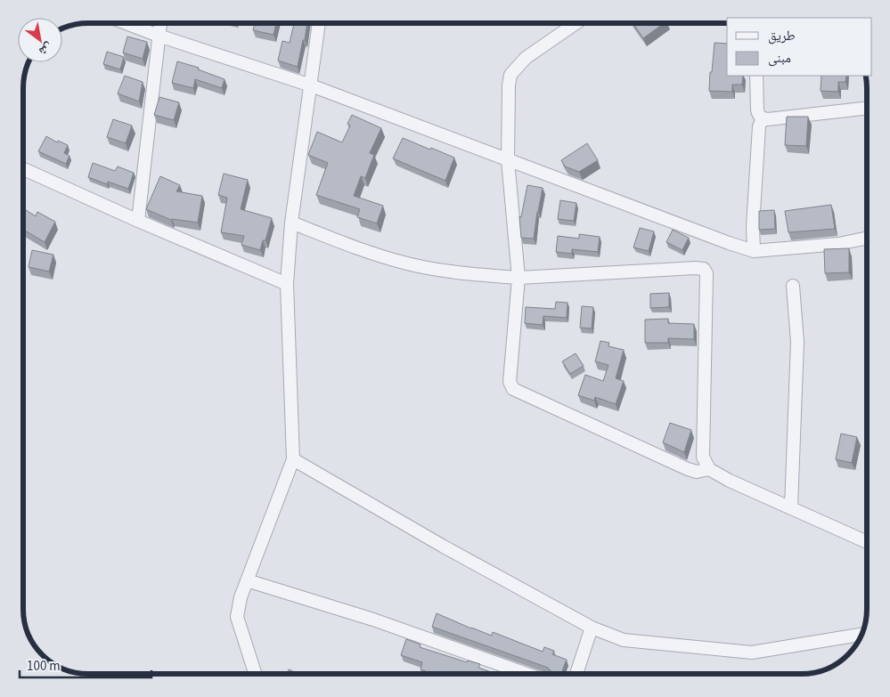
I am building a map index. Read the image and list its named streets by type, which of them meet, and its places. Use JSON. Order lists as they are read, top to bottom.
{
  "legend": ["طريق", "مبنى"],
  "scale_bar": "100 m",
  "north": "bottom right"
}
